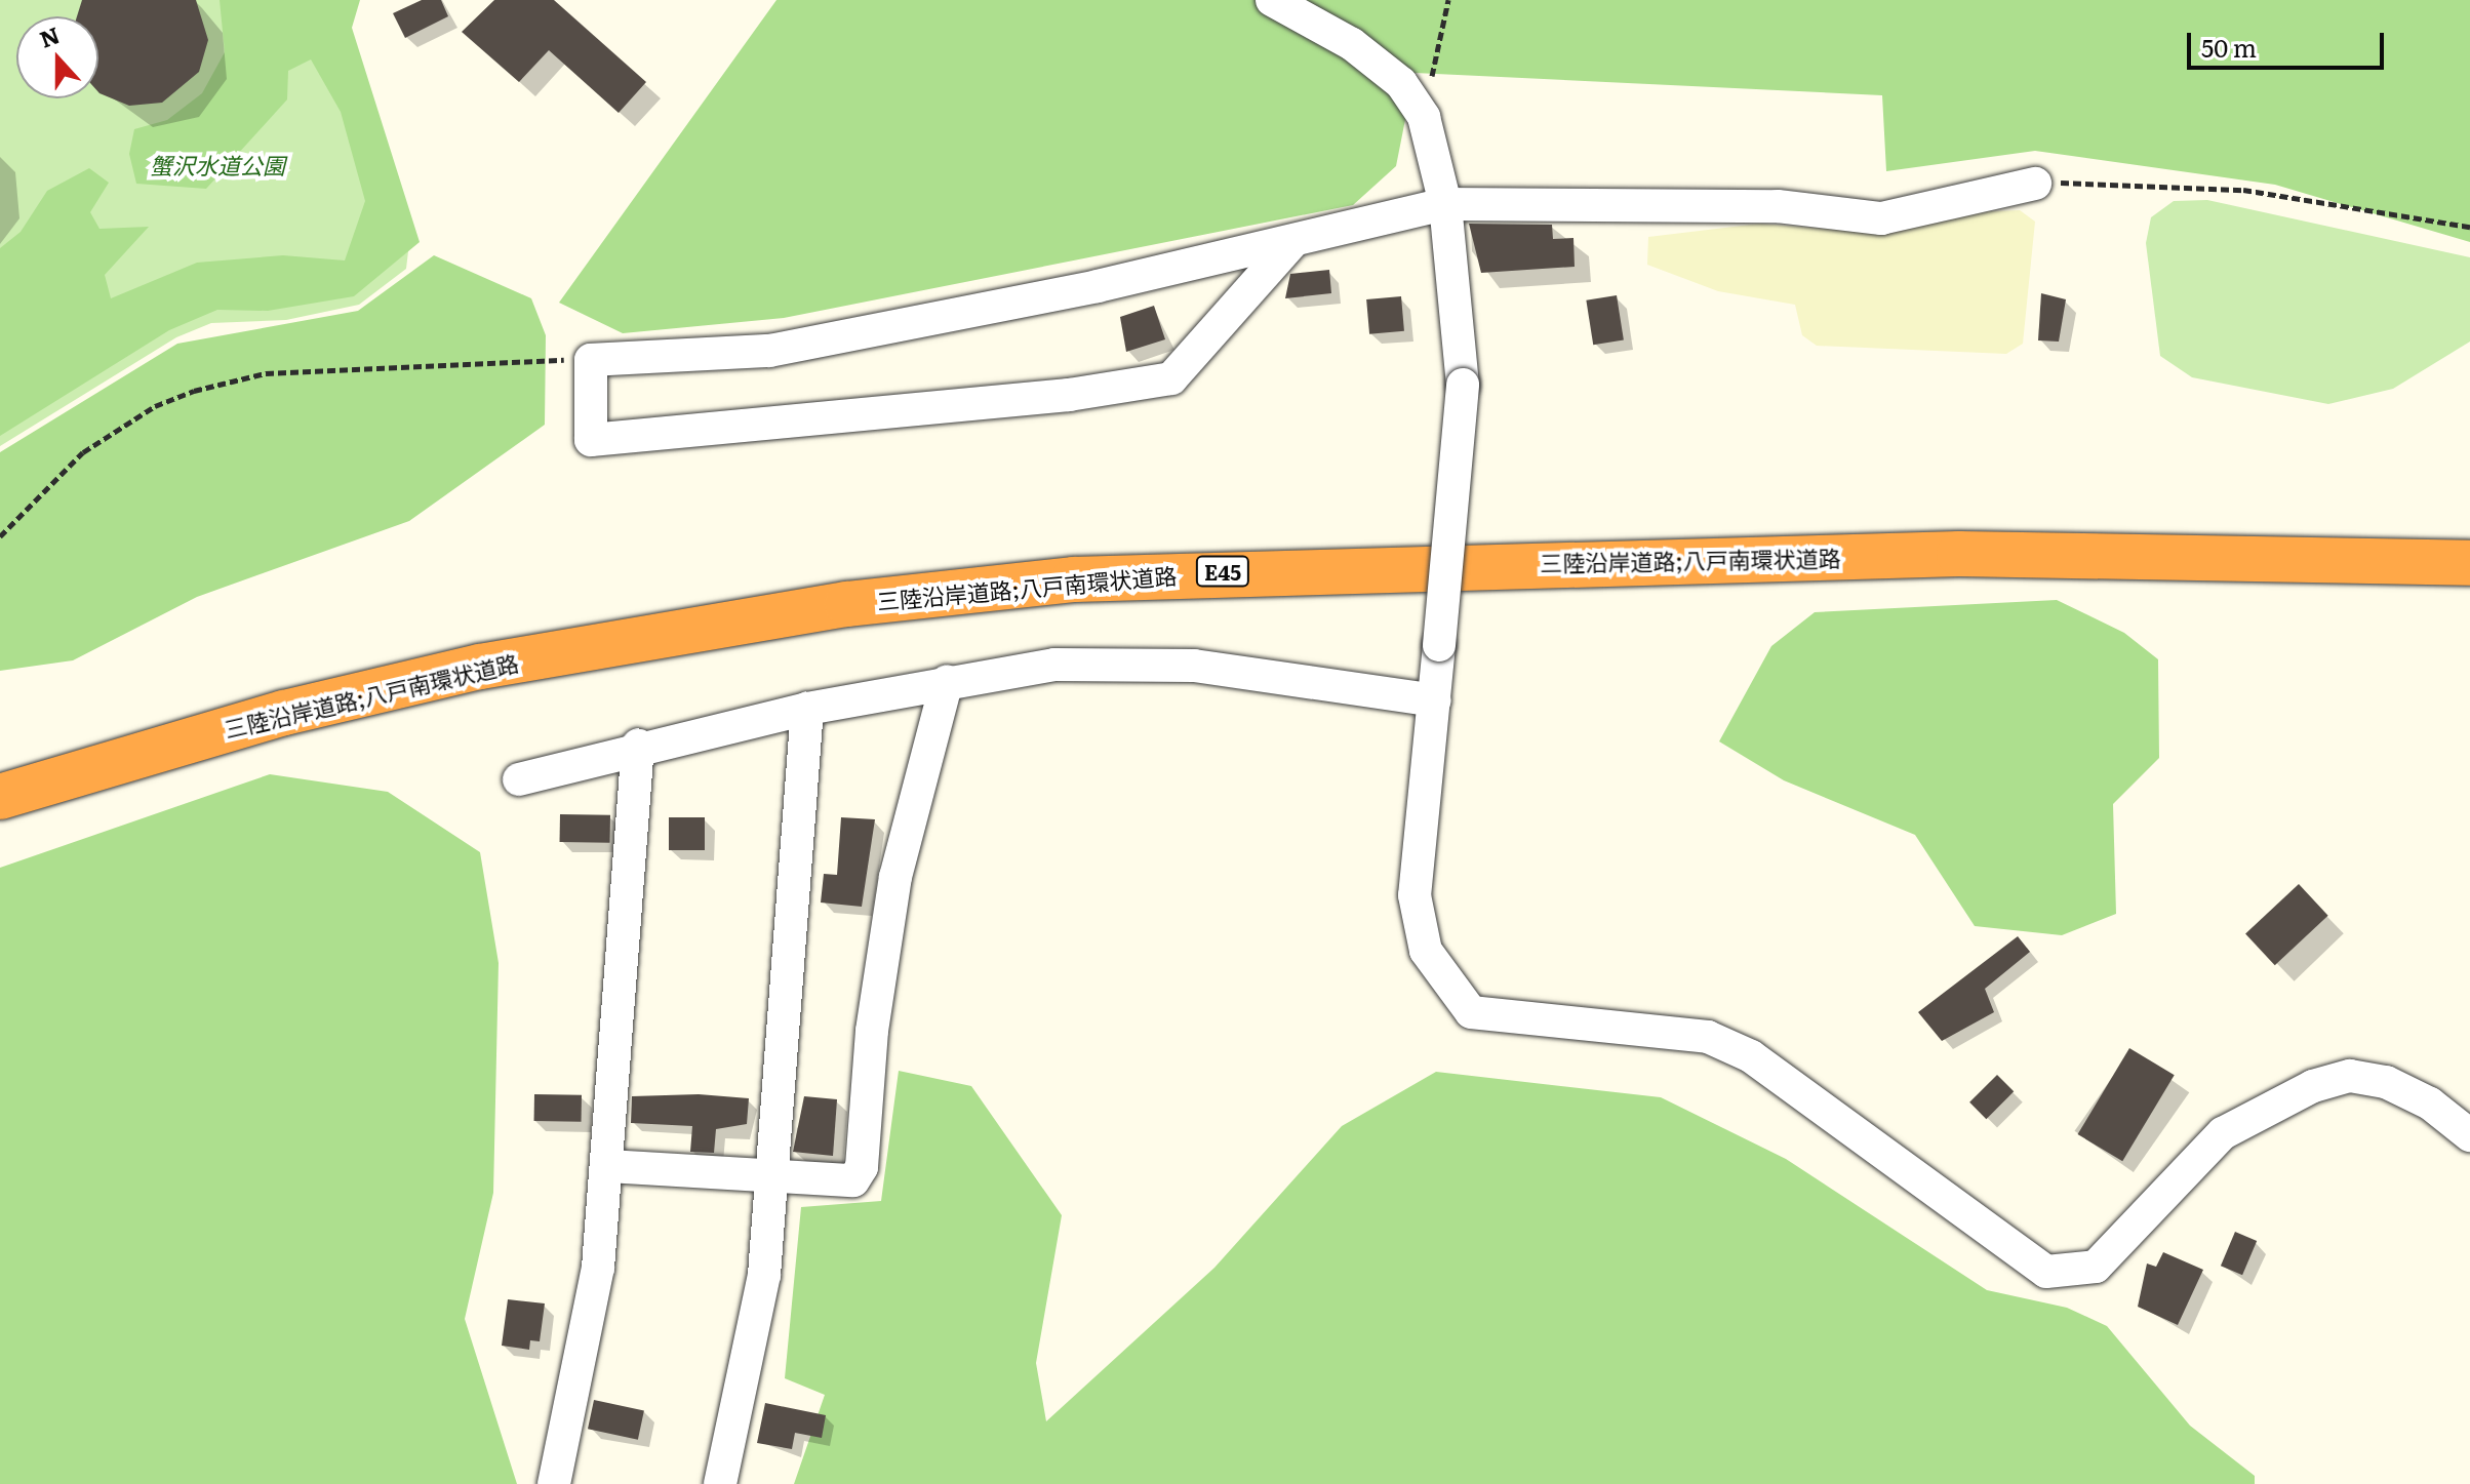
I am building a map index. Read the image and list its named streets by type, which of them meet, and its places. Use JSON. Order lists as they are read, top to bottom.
{
  "streets": {
    "highway": ["三陸沿岸道路;八戸南環状道路", "E45"]
  },
  "parks": ["蟹沢水道公園"],
  "scale_bar": "50 m",
  "north": "top"
}
